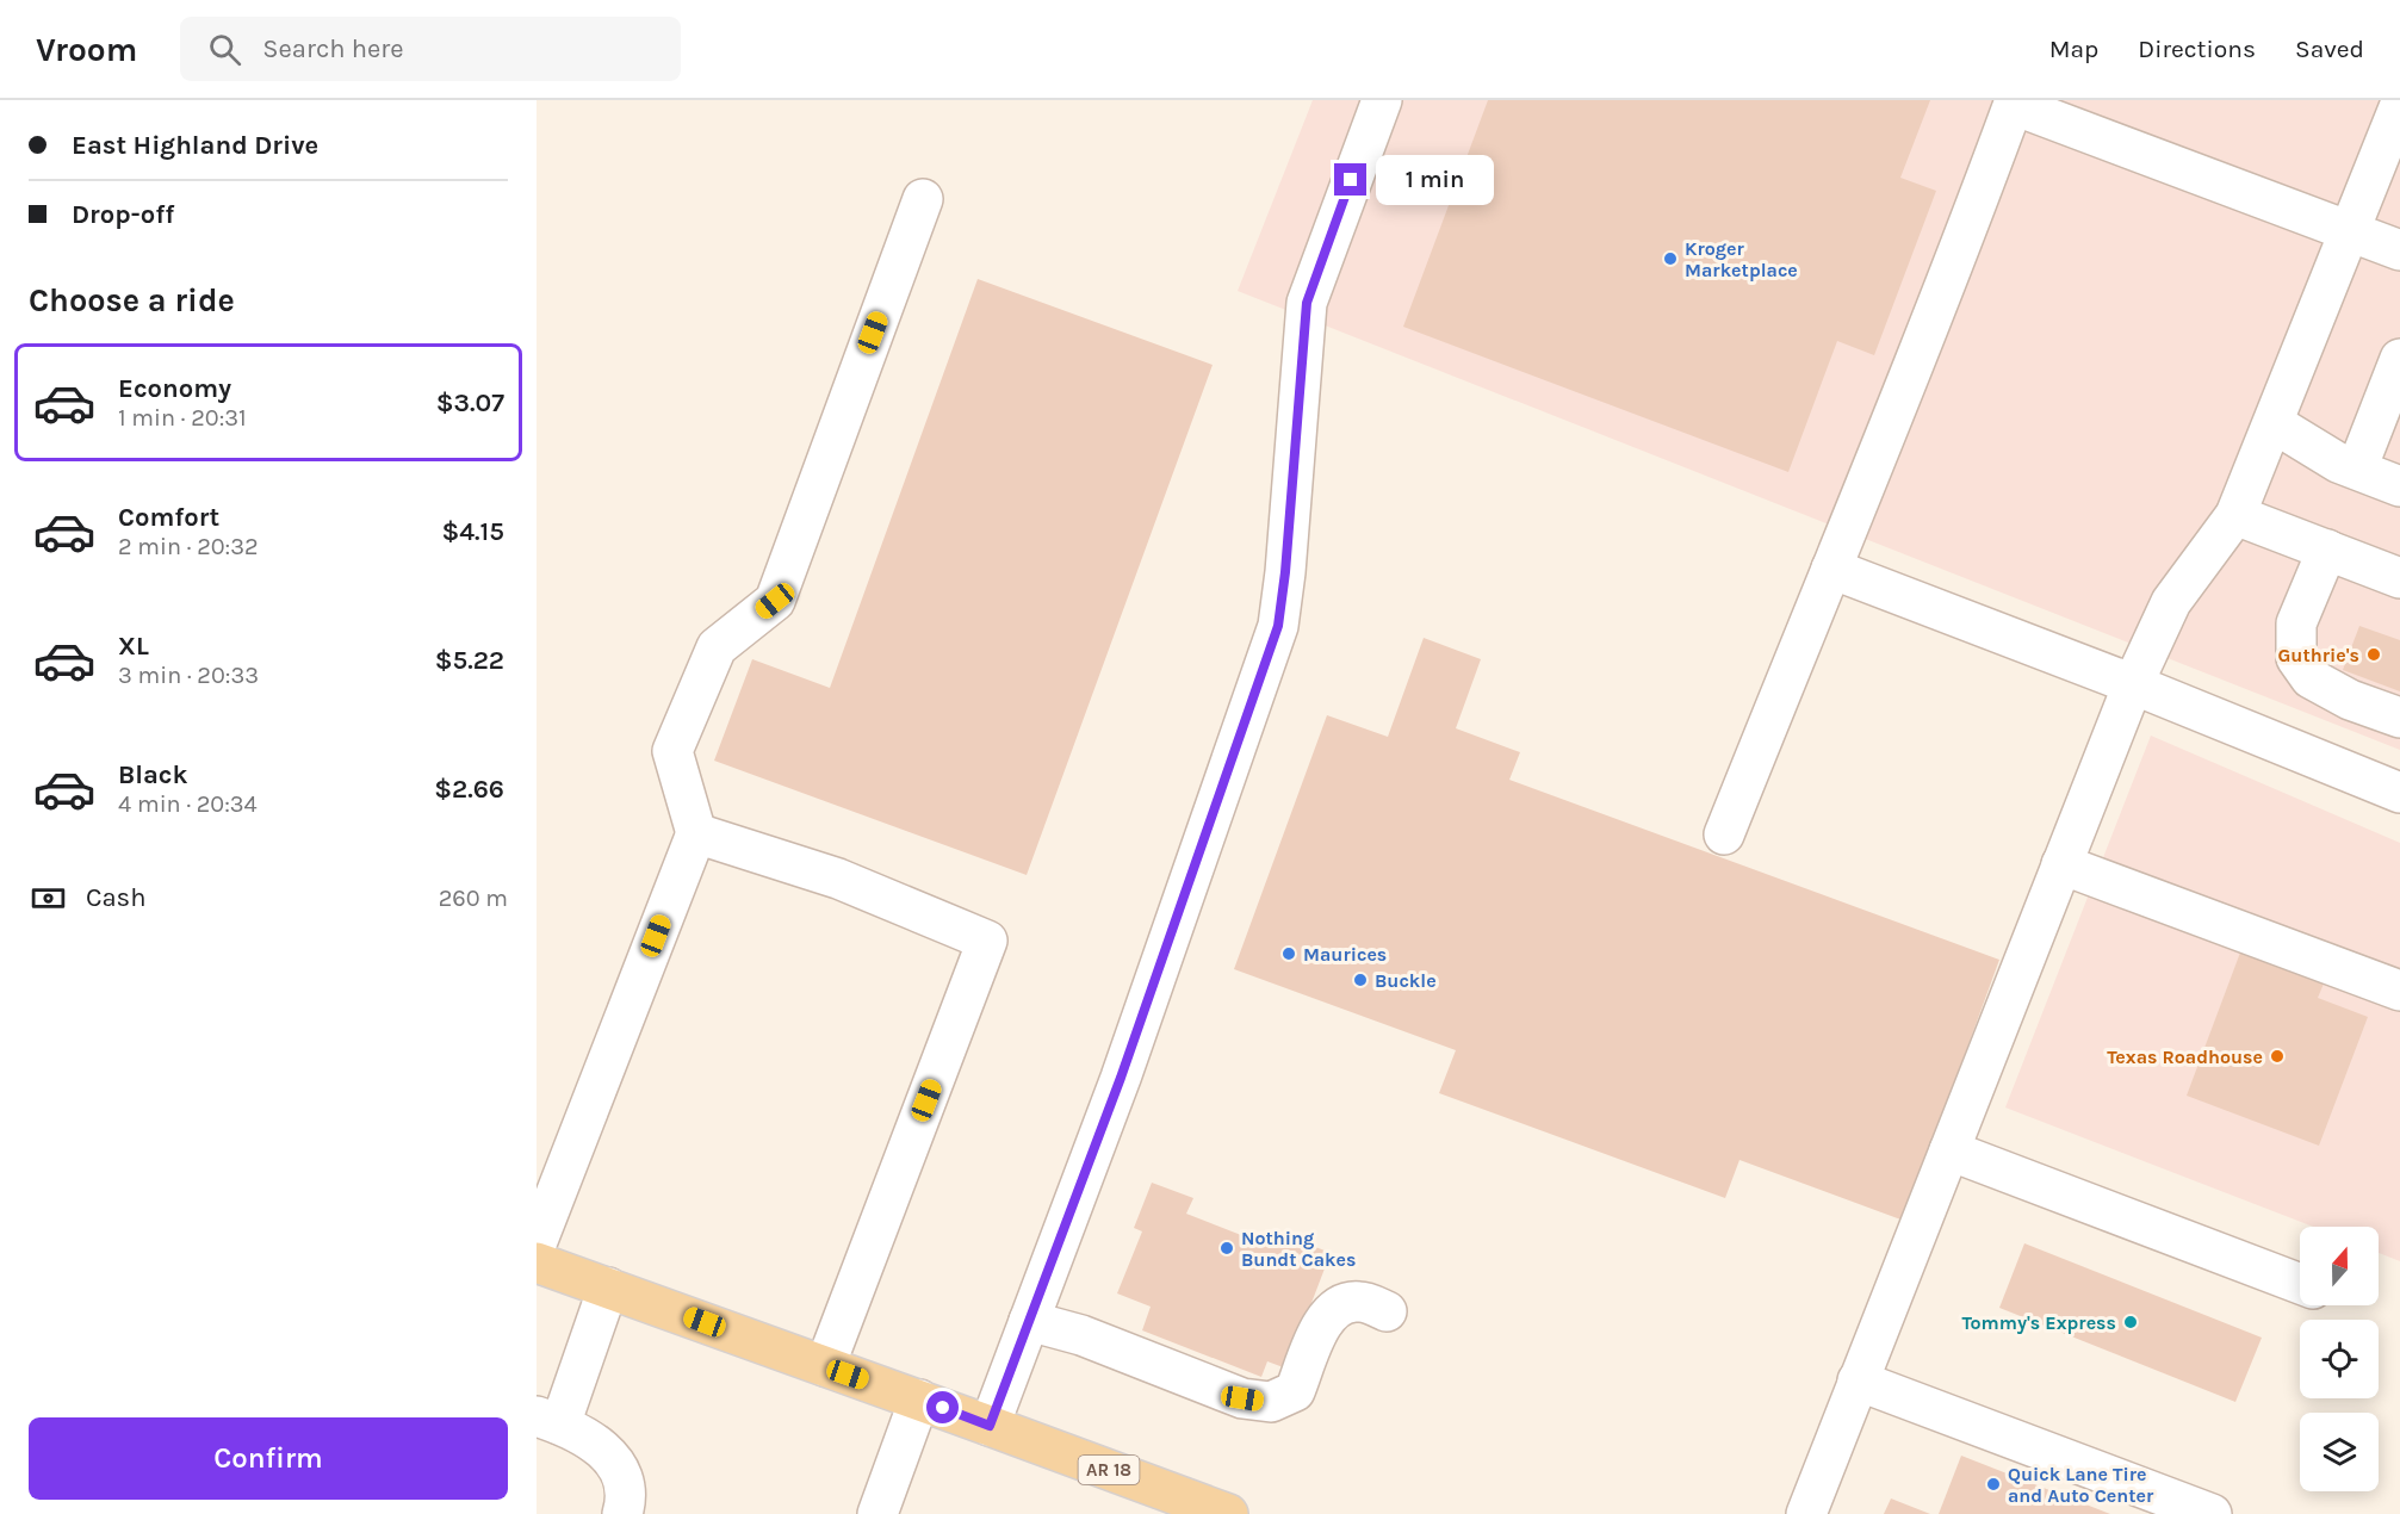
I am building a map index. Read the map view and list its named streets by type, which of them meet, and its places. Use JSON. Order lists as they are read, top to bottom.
{
  "streets": {
    "main road": ["AR 18"]
  },
  "places": [
    "Kroger Marketplace",
    "Guthrie's",
    "Maurices",
    "Buckle",
    "Texas Roadhouse",
    "Nothing Bundt Cakes",
    "Tommy's Express",
    "Quick Lane Tire and Auto Center"
  ],
  "north": "top",
  "page": {
    "header": "Vroom",
    "search": "Search here",
    "nav": ["Map", "Directions", "Saved"],
    "banner": ["East Highland Drive", "Drop-off"],
    "bubble": "1 min",
    "heading": "Choose a ride",
    "list": [
      {
        "name": "Economy",
        "note": "1 min · 20:31",
        "value": "$3.07"
      },
      {
        "name": "Comfort",
        "note": "2 min · 20:32",
        "value": "$4.15"
      },
      {
        "name": "XL",
        "note": "3 min · 20:33",
        "value": "$5.22"
      },
      {
        "name": "Black",
        "note": "4 min · 20:34",
        "value": "$2.66"
      }
    ],
    "pay": ["Cash", "260 m"],
    "buttons": "Confirm"
  }
}
